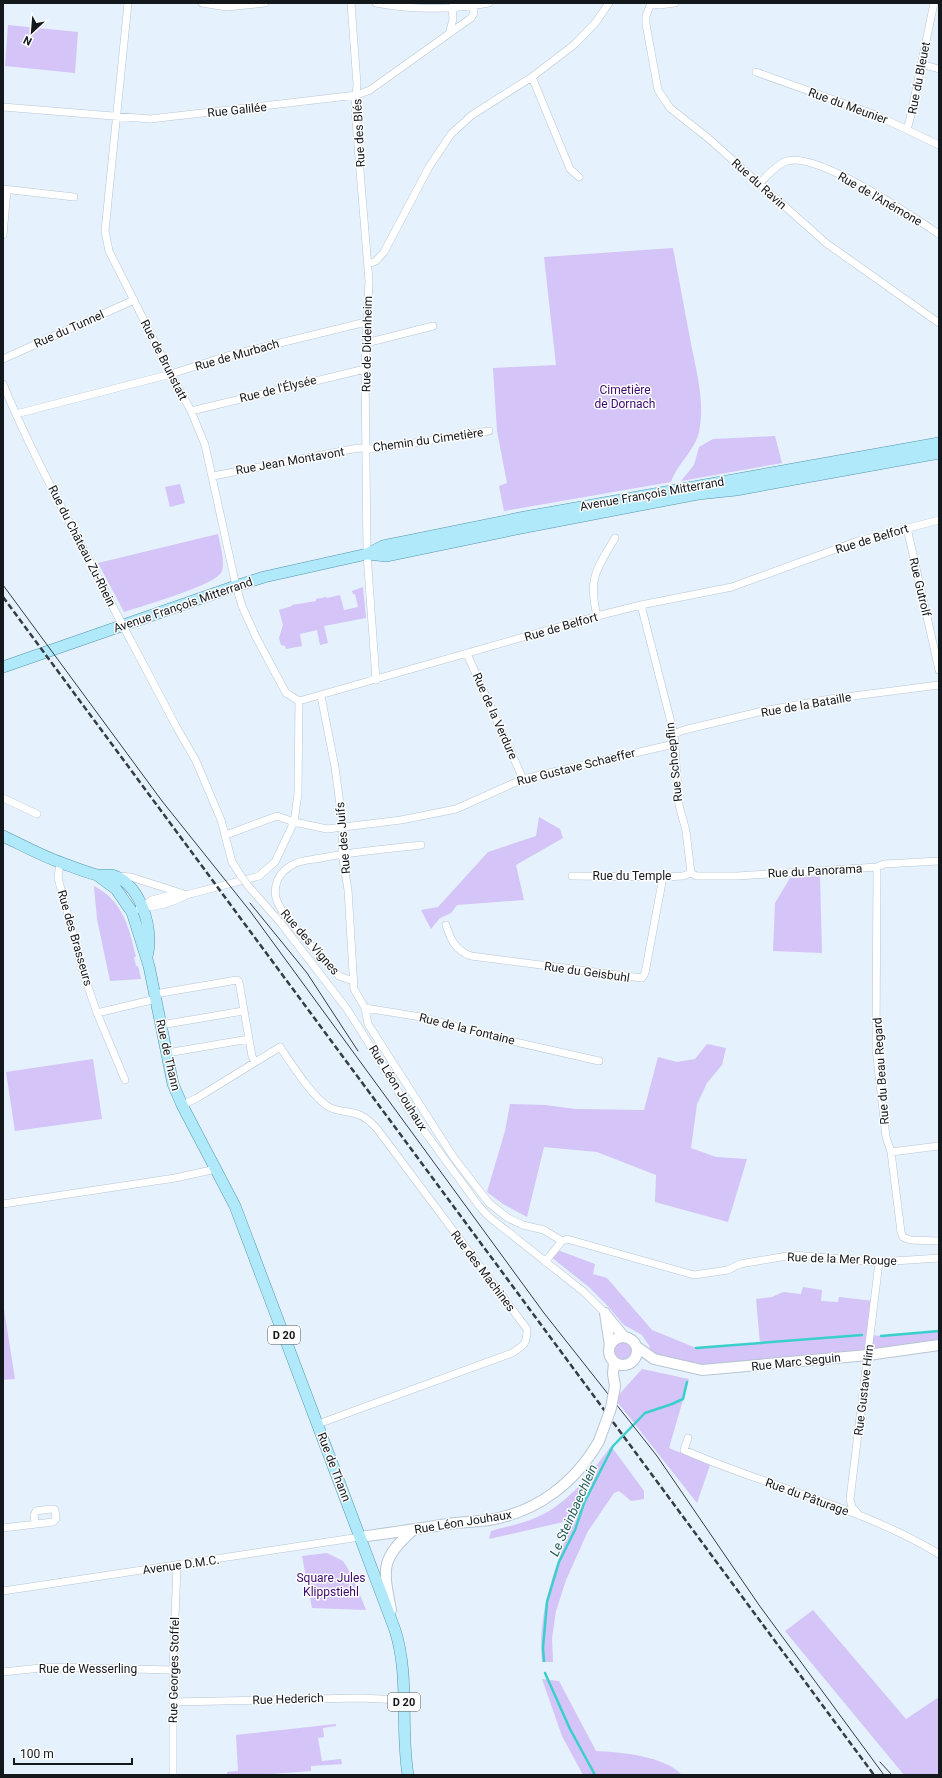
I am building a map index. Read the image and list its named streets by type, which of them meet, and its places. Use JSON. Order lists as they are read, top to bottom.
{
  "streets": {
    "main road": ["Avenue François Mitterrand", "Rue de Thann", "D 20"],
    "street": [
      "Rue du Bleuet",
      "Rue du Meunier",
      "Rue Galilée",
      "Rue des Blés",
      "Rue du Ravin",
      "Rue de l'Anémone",
      "Rue du Tunnel",
      "Rue de Didenheim",
      "Rue de Murbach",
      "Rue de Brunstatt",
      "Rue de l'Élysée",
      "Chemin du Cimetière",
      "Rue Jean Montavont",
      "Rue de Belfort",
      "Rue du Château Zu-Rhein",
      "Rue Gutrolf",
      "Rue de la Bataille",
      "Rue de la Verdure",
      "Rue Schoepflin",
      "Rue Gustave Schaeffer",
      "Rue des Juifs",
      "Rue du Panorama",
      "Rue du Temple",
      "Rue des Brasseurs",
      "Rue des Vignes",
      "Rue du Geisbuhl",
      "Rue de la Fontaine",
      "Rue du Beau Regard",
      "Rue Léon Jouhaux",
      "Rue de la Mer Rouge",
      "Rue des Machines",
      "Rue Marc Seguin",
      "Rue Gustave Hirn",
      "Rue du Pâturage",
      "Avenue D.M.C.",
      "Rue de Wesserling",
      "Rue Georges Stoffel",
      "Rue Hederich"
    ]
  },
  "crossings": [
    ["Rue du Bleuet", "Rue du Meunier"],
    ["Rue Galilée", "Rue des Blés"],
    ["Rue Galilée", "Rue de Brunstatt"],
    ["Rue des Blés", "Rue de Didenheim"],
    ["Rue du Ravin", "Rue de l'Anémone"],
    ["Rue du Tunnel", "Rue de Brunstatt"],
    ["Rue de Didenheim", "Rue de Murbach"],
    ["Rue de Didenheim", "Rue de l'Élysée"],
    ["Rue de Didenheim", "Chemin du Cimetière"],
    ["Rue de Didenheim", "Rue Jean Montavont"],
    ["Rue de Didenheim", "Avenue François Mitterrand"],
    ["Rue de Didenheim", "Rue de Belfort"],
    ["Rue de Murbach", "Rue de Brunstatt"],
    ["Rue de Murbach", "Rue du Château Zu-Rhein"],
    ["Rue de Brunstatt", "Rue de l'Élysée"],
    ["Rue de Brunstatt", "Rue Jean Montavont"],
    ["Rue de Brunstatt", "Avenue François Mitterrand"],
    ["Rue de Brunstatt", "Rue de Belfort"],
    ["Chemin du Cimetière", "Rue Jean Montavont"],
    ["Rue de Belfort", "Rue Gutrolf"],
    ["Rue de Belfort", "Rue de la Verdure"],
    ["Rue de Belfort", "Rue Schoepflin"],
    ["Rue de Belfort", "Rue des Juifs"],
    ["Rue du Château Zu-Rhein", "Rue Léon Jouhaux"],
    ["Rue de la Bataille", "Rue Schoepflin"],
    ["Rue de la Verdure", "Rue Gustave Schaeffer"],
    ["Rue Schoepflin", "Rue Gustave Schaeffer"],
    ["Rue Schoepflin", "Rue du Panorama"],
    ["Rue Schoepflin", "Rue du Temple"],
    ["Rue Gustave Schaeffer", "Rue des Juifs"],
    ["Rue des Juifs", "Rue des Vignes"],
    ["Rue du Panorama", "Rue du Temple"],
    ["Rue du Panorama", "Rue du Beau Regard"],
    ["Rue du Temple", "Rue du Geisbuhl"],
    ["Rue de Thann", "Rue Léon Jouhaux"],
    ["Rue de Thann", "Rue des Machines"],
    ["Rue de Thann", "Avenue D.M.C."],
    ["Rue de Thann", "Rue Hederich"],
    ["Rue Léon Jouhaux", "Rue Marc Seguin"],
    ["Rue Léon Jouhaux", "Avenue D.M.C."],
    ["Rue de la Mer Rouge", "Rue Gustave Hirn"],
    ["Rue Marc Seguin", "Rue Gustave Hirn"],
    ["Avenue D.M.C.", "Rue Georges Stoffel"],
    ["Rue de Wesserling", "Rue Georges Stoffel"],
    ["Rue Georges Stoffel", "Rue Hederich"]
  ],
  "water": ["Le Steinbaechlein"],
  "parks": ["Cimetière de Dornach", "Square Jules Klippstiehl"],
  "scale_bar": "100 m",
  "north": "bottom left"
}
